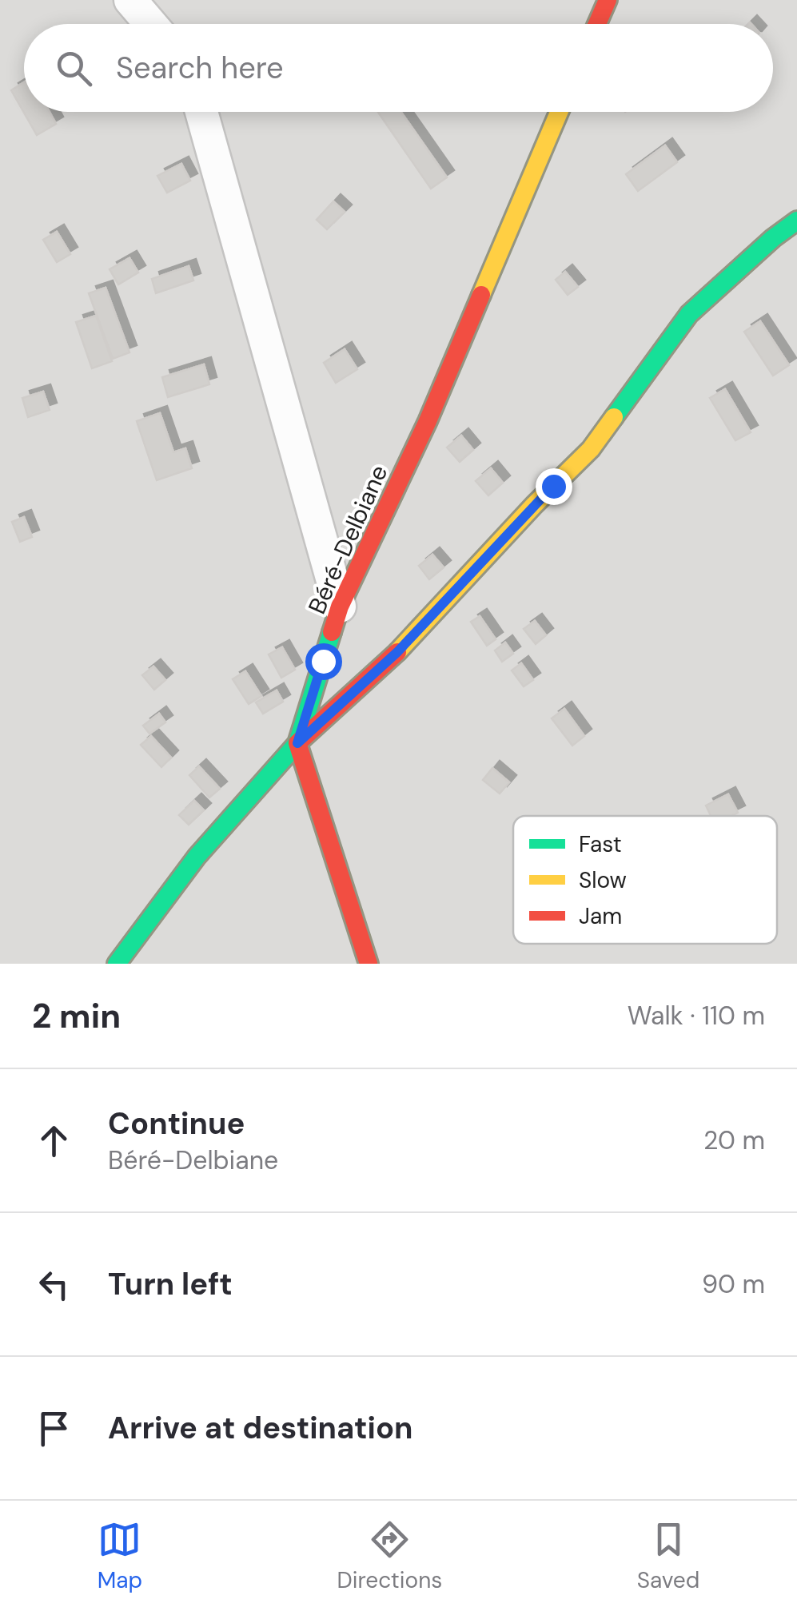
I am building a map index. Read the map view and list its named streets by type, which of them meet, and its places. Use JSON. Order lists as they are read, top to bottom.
{
  "streets": {
    "street": ["Béré-Delbiane"]
  },
  "legend": ["Fast", "Slow", "Jam"],
  "page": {
    "search": "Search here",
    "heading": ["2 min", "Walk · 110 m"],
    "list": [
      ["Continue", "Béré-Delbiane", "20 m"],
      ["Turn left", "90 m"],
      "Arrive at destination"
    ],
    "nav": ["Map", "Directions", "Saved"]
  }
}
